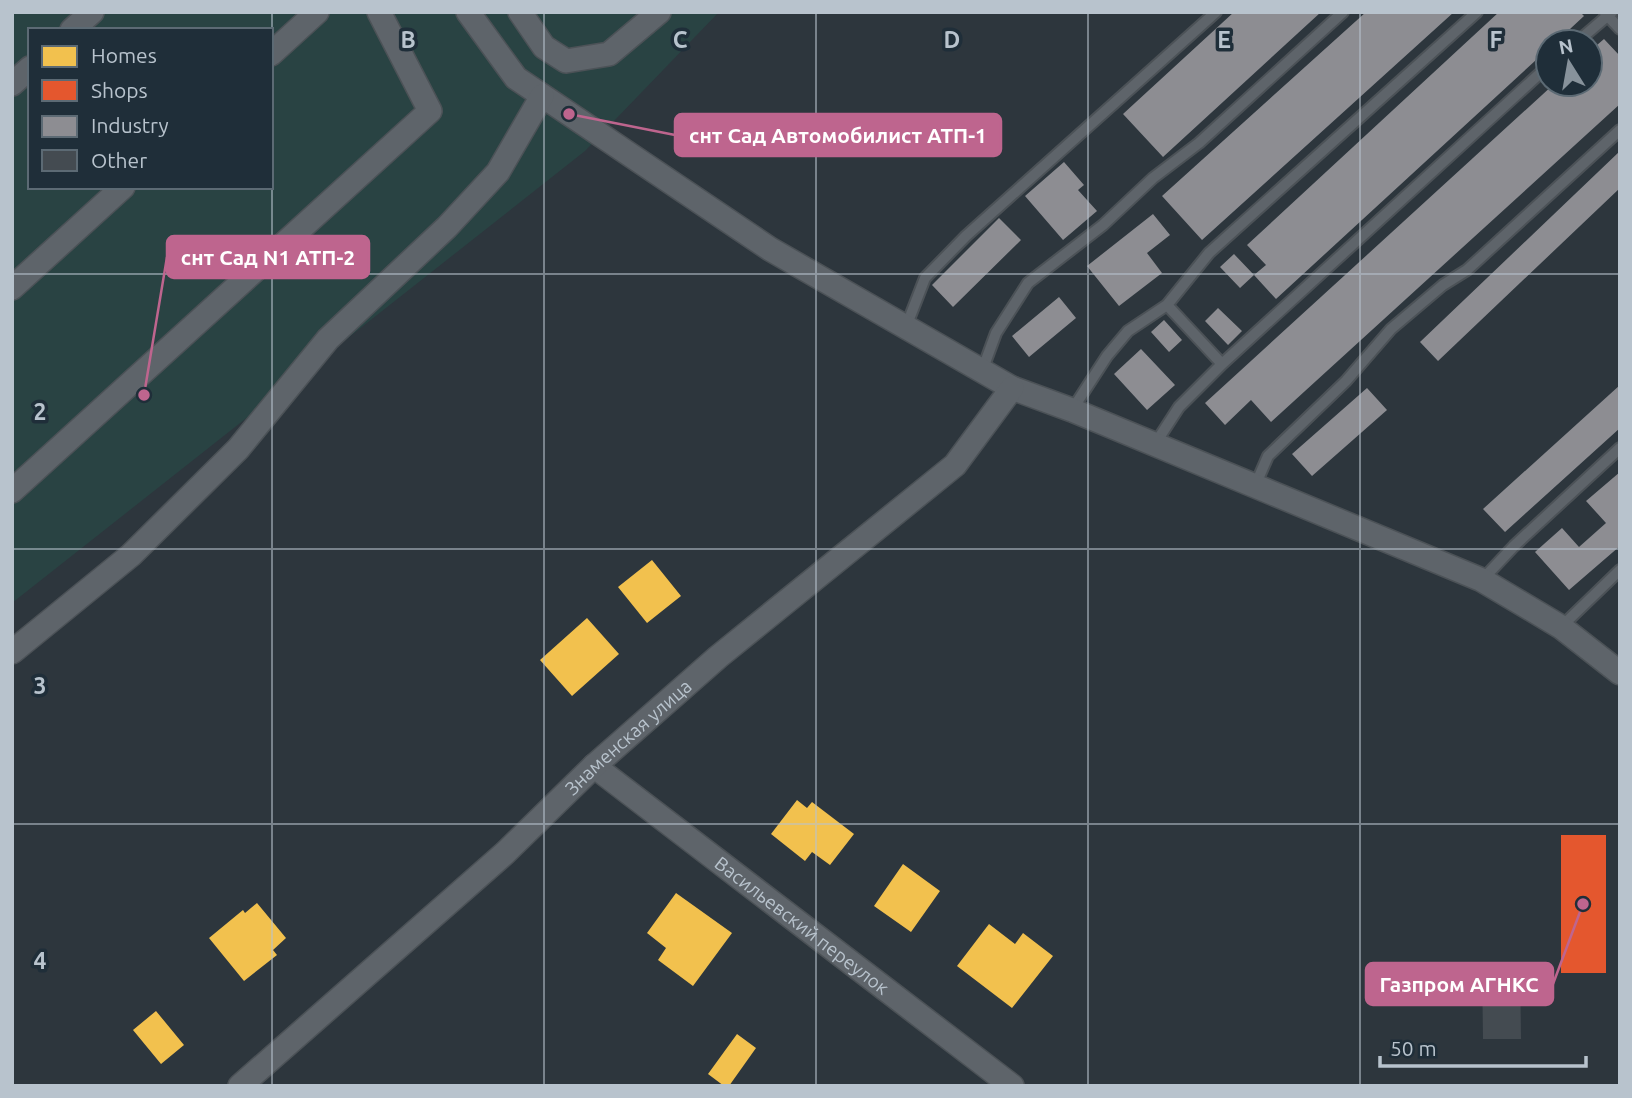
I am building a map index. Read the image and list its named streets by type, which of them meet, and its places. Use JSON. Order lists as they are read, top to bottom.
{
  "streets": {
    "street": ["Знаменская улица", "Васильевский переулок"]
  },
  "crossings": [
    ["Знаменская улица", "Васильевский переулок"]
  ],
  "places": ["снт Сад Автомобилист АТП-1", "снт Сад N1 АТП-2", "Газпром АГНКС"],
  "legend": [
    "Homes",
    "Shops",
    "Industry",
    "Other"
  ],
  "scale_bar": "50 m",
  "north": "top",
  "grid": {
    "columns": [
      "B",
      "C",
      "D",
      "E",
      "F"
    ],
    "rows": ["2", "3", "4"]
  }
}
